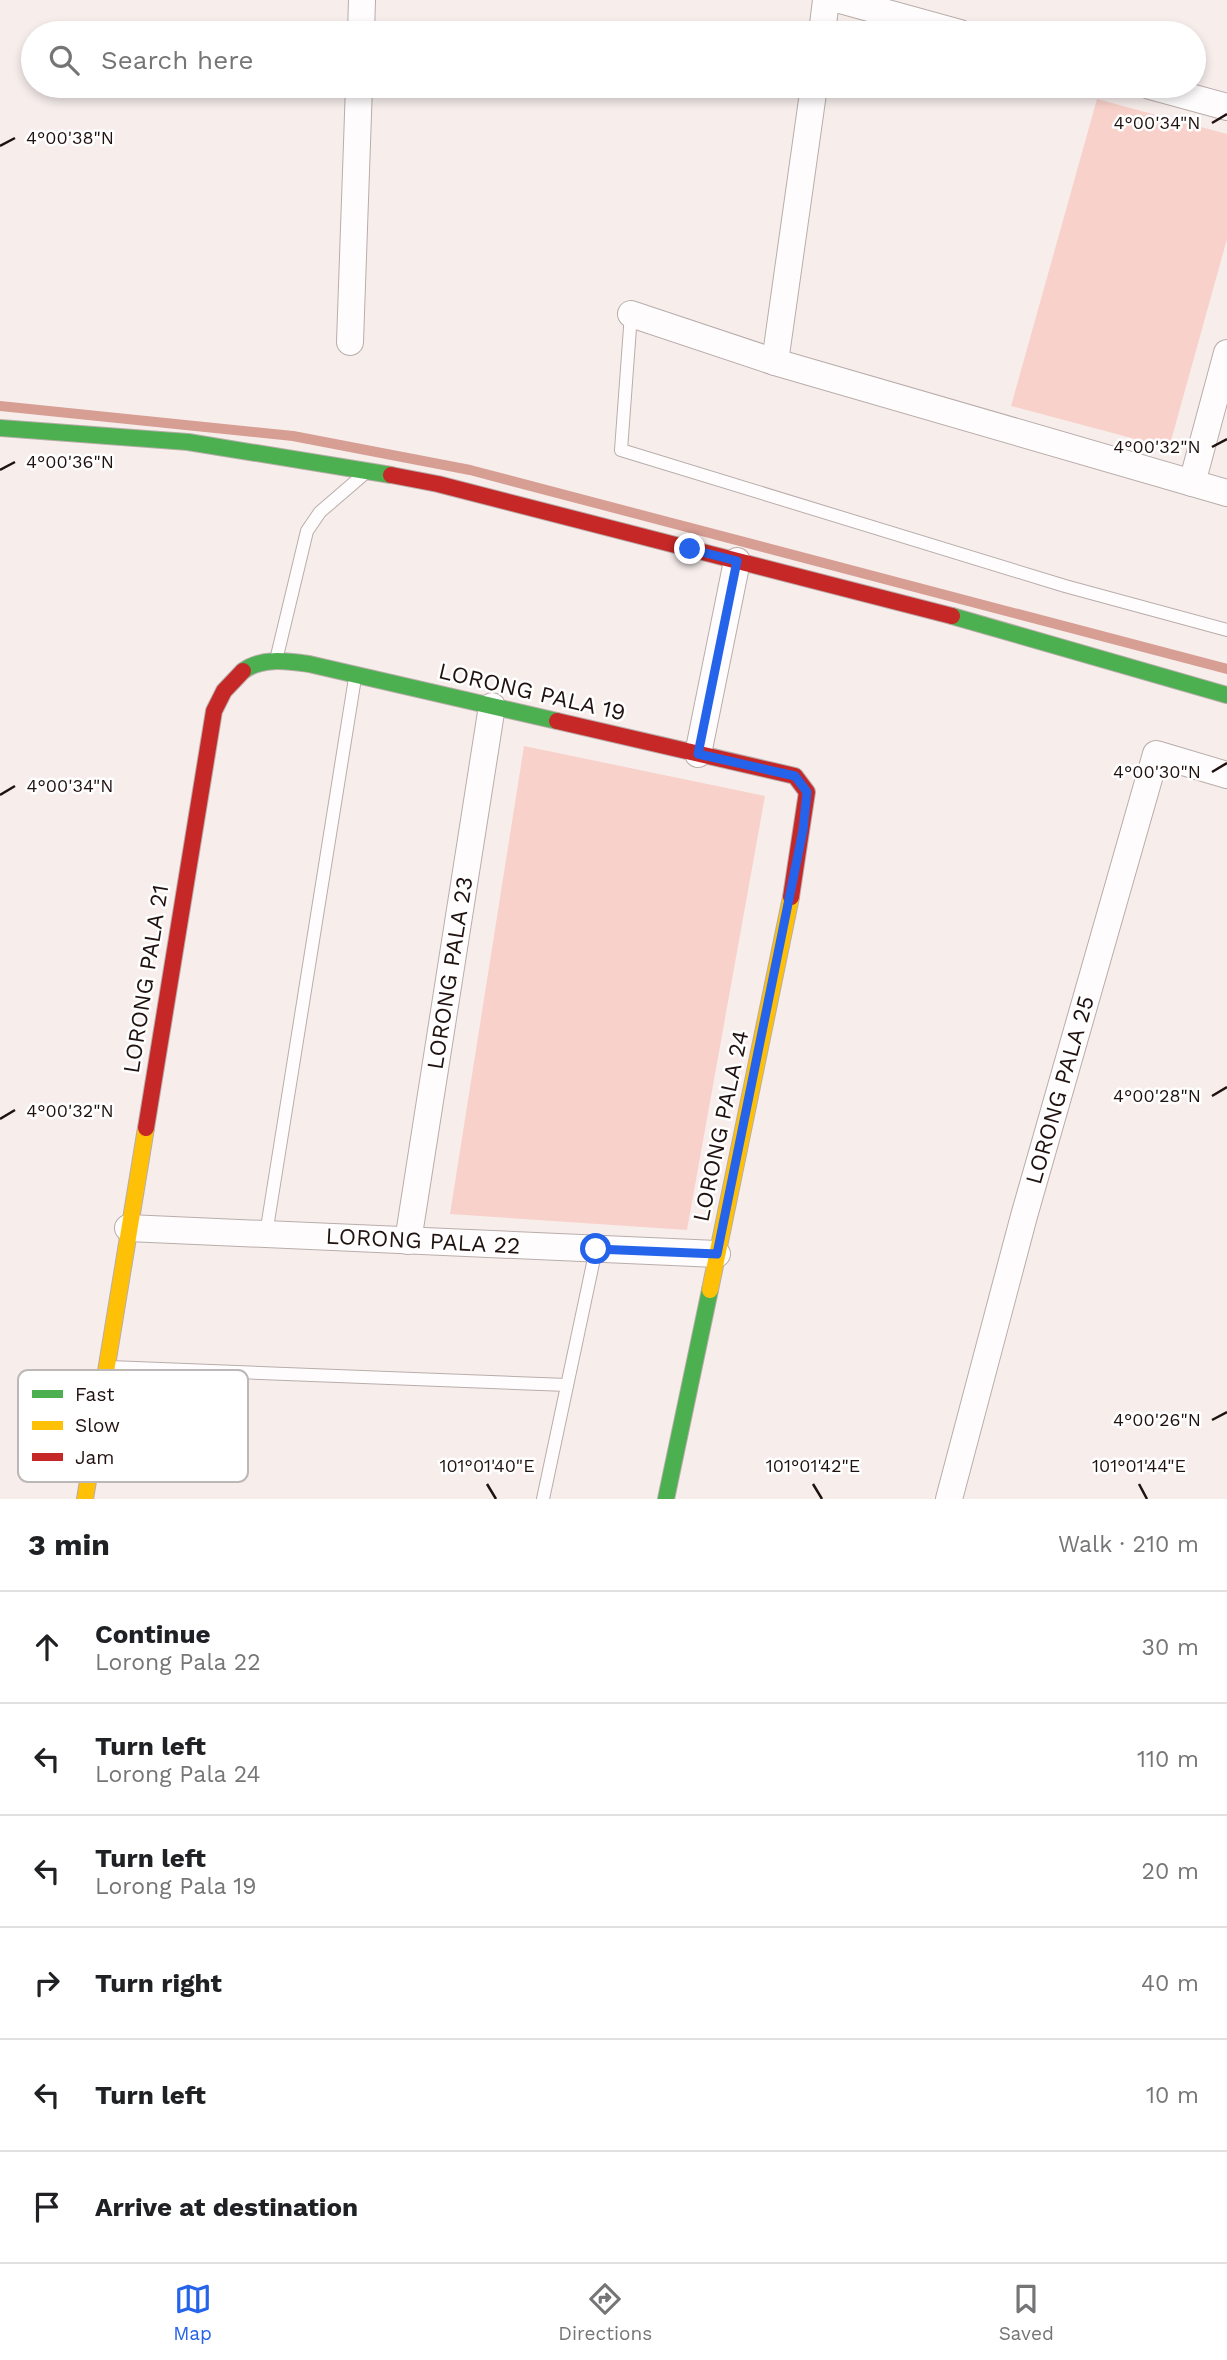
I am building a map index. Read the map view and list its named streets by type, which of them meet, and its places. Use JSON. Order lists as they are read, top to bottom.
{
  "streets": {
    "street": [
      "LORONG PALA 19",
      "LORONG PALA 23",
      "LORONG PALA 21",
      "LORONG PALA 25",
      "LORONG PALA 24",
      "LORONG PALA 22"
    ]
  },
  "crossings": [
    ["LORONG PALA 19", "LORONG PALA 23"],
    ["LORONG PALA 19", "LORONG PALA 21"],
    ["LORONG PALA 19", "LORONG PALA 24"],
    ["LORONG PALA 23", "LORONG PALA 22"],
    ["LORONG PALA 21", "LORONG PALA 22"],
    ["LORONG PALA 24", "LORONG PALA 22"]
  ],
  "legend": ["Fast", "Slow", "Jam"],
  "page": {
    "search": "Search here",
    "heading": ["3 min", "Walk · 210 m"],
    "list": [
      ["Continue", "Lorong Pala 22", "30 m"],
      ["Turn left", "Lorong Pala 24", "110 m"],
      ["Turn left", "Lorong Pala 19", "20 m"],
      ["Turn right", "40 m"],
      ["Turn left", "10 m"],
      "Arrive at destination"
    ],
    "nav": ["Map", "Directions", "Saved"]
  },
  "coordinates": [
    "4°00'34\"N",
    "4°00'38\"N",
    "4°00'32\"N",
    "4°00'36\"N",
    "4°00'30\"N",
    "4°00'28\"N",
    "4°00'26\"N",
    "101°01'40\"E",
    "101°01'42\"E",
    "101°01'44\"E"
  ]
}
